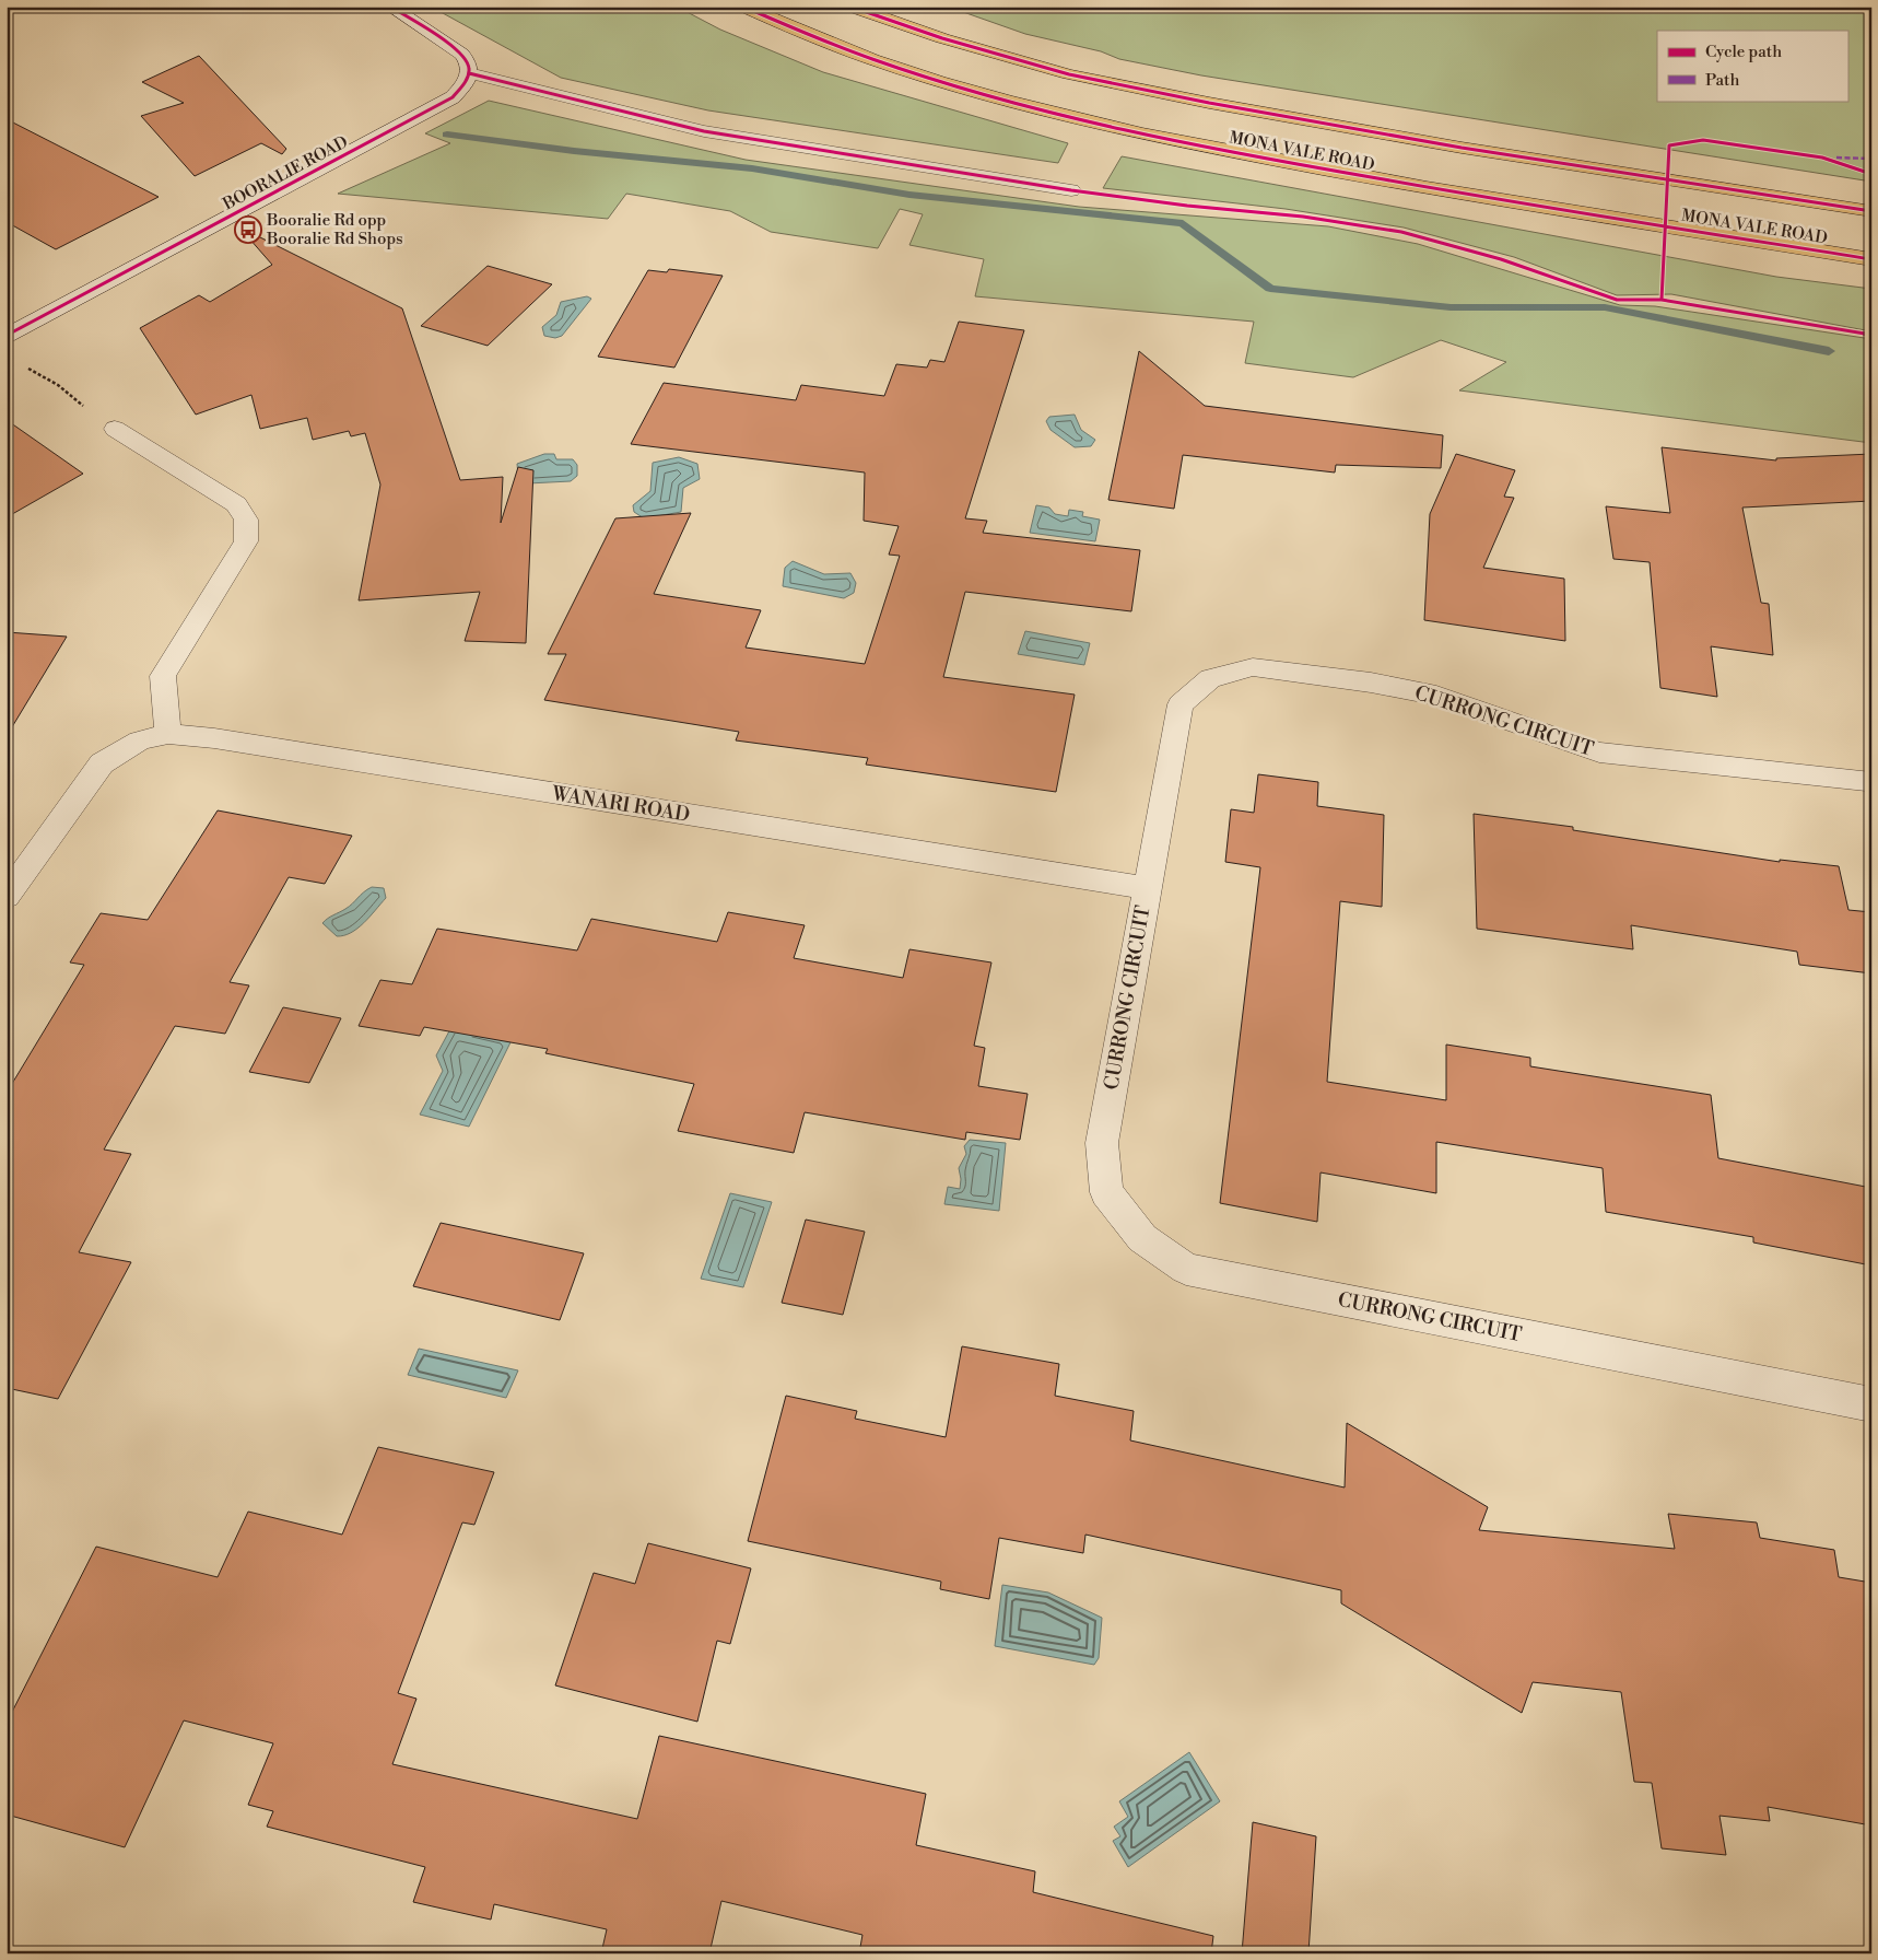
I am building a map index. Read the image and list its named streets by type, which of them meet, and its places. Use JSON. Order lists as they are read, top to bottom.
{
  "streets": {
    "highway": ["MONA VALE ROAD"],
    "street": ["BOORALIE ROAD", "CURRONG CIRCUIT", "WANARI ROAD"]
  },
  "crossings": [
    ["CURRONG CIRCUIT", "WANARI ROAD"]
  ],
  "places": {
    "bus stop": ["Booralie Rd opp Booralie Rd Shops"]
  },
  "legend": ["Cycle path", "Path"]
}
